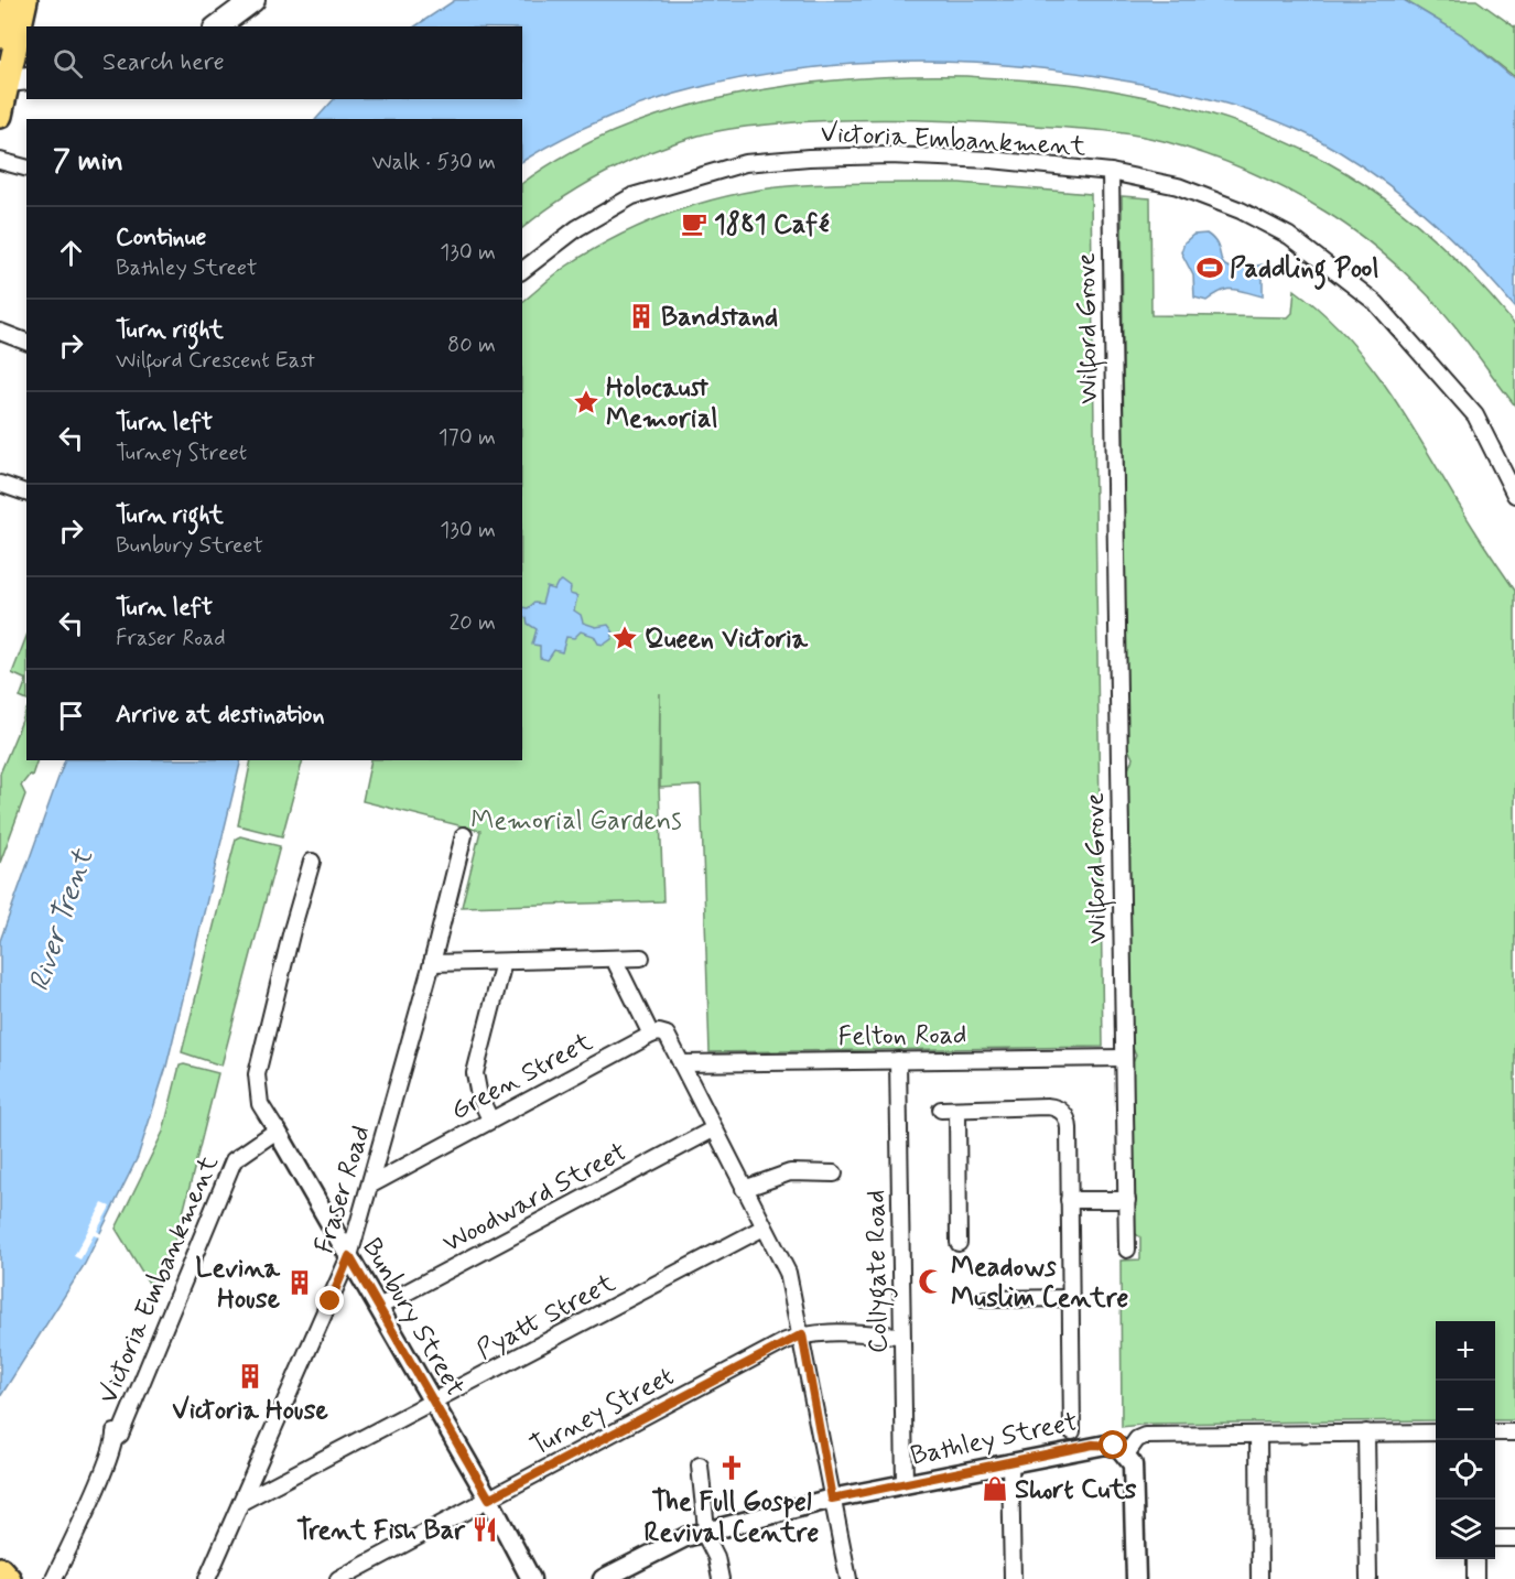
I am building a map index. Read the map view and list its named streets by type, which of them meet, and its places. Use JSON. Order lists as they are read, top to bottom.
{
  "streets": {
    "street": [
      "Victoria Embankment",
      "Wilford Grove",
      "Felton Road",
      "Green Street",
      "Fraser Road",
      "Woodward Street",
      "Collygate Road",
      "Pyatt Street",
      "Bunbury Street",
      "Turney Street",
      "Bathley Street"
    ]
  },
  "crossings": [
    ["Victoria Embankment", "Wilford Grove"],
    ["Victoria Embankment", "Bunbury Street"],
    ["Wilford Grove", "Felton Road"],
    ["Felton Road", "Collygate Road"],
    ["Green Street", "Fraser Road"],
    ["Fraser Road", "Pyatt Street"],
    ["Fraser Road", "Bunbury Street"],
    ["Woodward Street", "Bunbury Street"],
    ["Collygate Road", "Turney Street"],
    ["Collygate Road", "Bathley Street"],
    ["Pyatt Street", "Bunbury Street"],
    ["Bunbury Street", "Turney Street"]
  ],
  "water": ["River Trent"],
  "parks": ["Memorial Gardens"],
  "places": {
    "cafe": ["1881 Café"],
    "sports": ["Paddling Pool"],
    "building": ["Bandstand", "Levina House", "Victoria House"],
    "place": ["Holocaust Memorial", "Queen Victoria"],
    "mosque": ["Meadows Muslim Centre"],
    "church": ["The Full Gospel Revival Centre"],
    "shop": ["Short Cuts"],
    "restaurant": ["Trent Fish Bar"]
  },
  "page": {
    "search": "Search here",
    "heading": ["7 min", "Walk · 530 m"],
    "list": [
      ["Continue", "Bathley Street", "130 m"],
      ["Turn right", "Wilford Crescent East", "80 m"],
      ["Turn left", "Turney Street", "170 m"],
      ["Turn right", "Bunbury Street", "130 m"],
      ["Turn left", "Fraser Road", "20 m"],
      "Arrive at destination"
    ],
    "map_buttons": ["+", "−"]
  }
}
